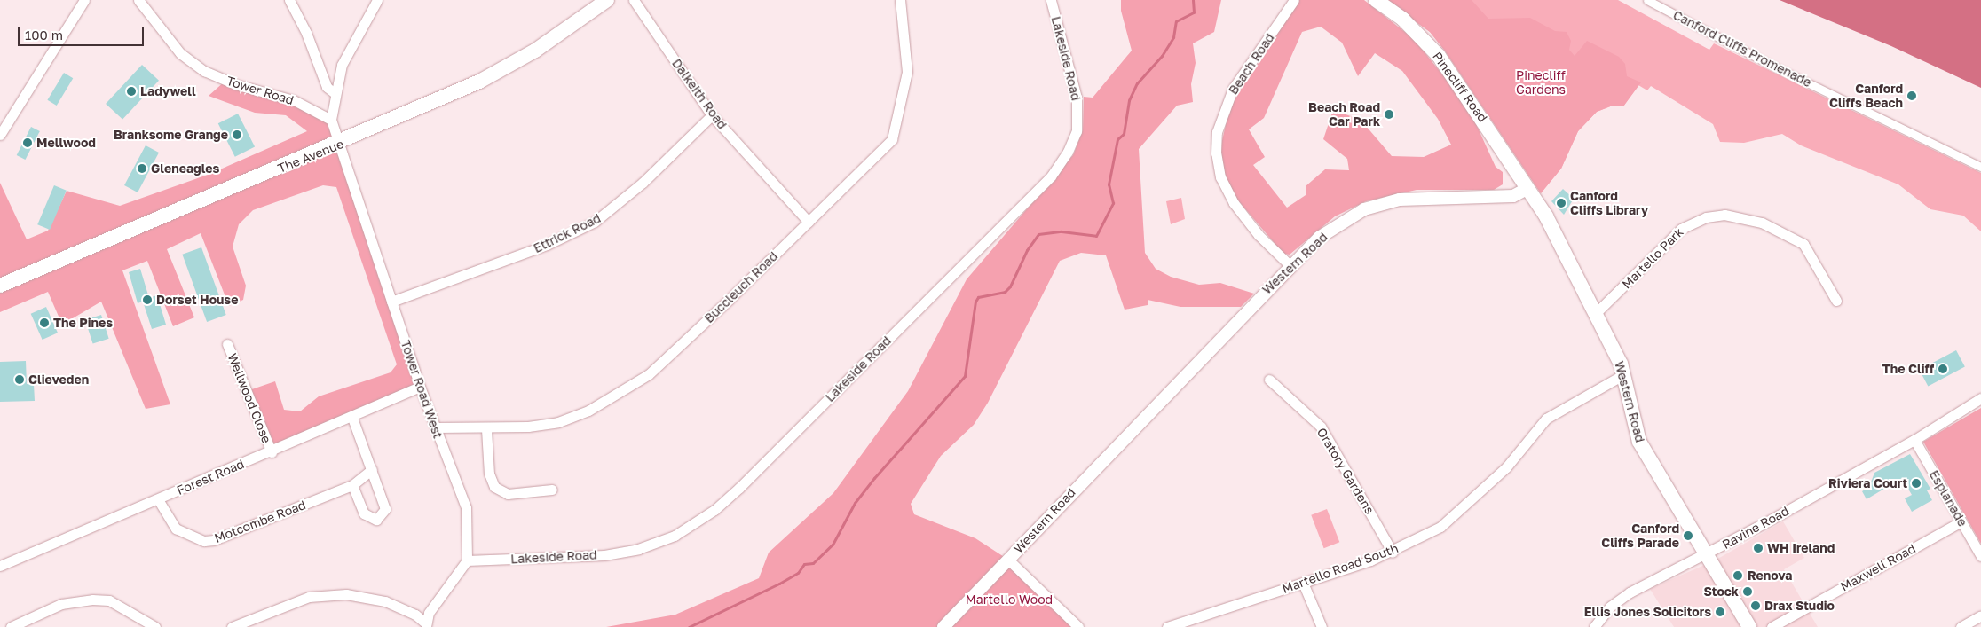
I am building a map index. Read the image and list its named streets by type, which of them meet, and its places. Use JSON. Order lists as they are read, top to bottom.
{
  "streets": {
    "main road": ["Pinecliff Road", "The Avenue", "Western Road"],
    "street": [
      "Canford Cliffs Promenade",
      "Lakeside Road",
      "Beach Road",
      "Tower Road",
      "Dalkeith Road",
      "Ettrick Road",
      "Martello Park",
      "Buccleuch Road",
      "Tower Road West",
      "Wellwood Close",
      "Oratory Gardens",
      "Forest Road",
      "Esplanade",
      "Motcombe Road",
      "Ravine Road",
      "Maxwell Road",
      "Martello Road South"
    ]
  },
  "crossings": [
    ["Lakeside Road", "Tower Road West"],
    ["Beach Road", "Western Road"],
    ["Pinecliff Road", "Western Road"],
    ["Tower Road", "Tower Road West"],
    ["Dalkeith Road", "Ettrick Road"],
    ["Dalkeith Road", "Buccleuch Road"],
    ["The Avenue", "Tower Road West"],
    ["Ettrick Road", "Tower Road West"],
    ["Martello Park", "Western Road"],
    ["Western Road", "Ravine Road"],
    ["Western Road", "Martello Road South"],
    ["Buccleuch Road", "Tower Road West"],
    ["Tower Road West", "Forest Road"],
    ["Wellwood Close", "Forest Road"],
    ["Oratory Gardens", "Martello Road South"],
    ["Forest Road", "Motcombe Road"],
    ["Esplanade", "Ravine Road"],
    ["Esplanade", "Maxwell Road"]
  ],
  "parks": ["Pinecliff Gardens", "Martello Wood"],
  "places": [
    "Ladywell",
    "Canford Cliffs Beach",
    "Beach Road Car Park",
    "Branksome Grange",
    "Mellwood",
    "Gleneagles",
    "Canford Cliffs Library",
    "Dorset House",
    "The Pines",
    "The Cliff",
    "Clieveden",
    "Riviera Court",
    "Canford Cliffs Parade",
    "WH Ireland",
    "Renova",
    "Stock",
    "Drax Studio",
    "Ellis Jones Solicitors"
  ],
  "scale_bar": "100 m"
}
